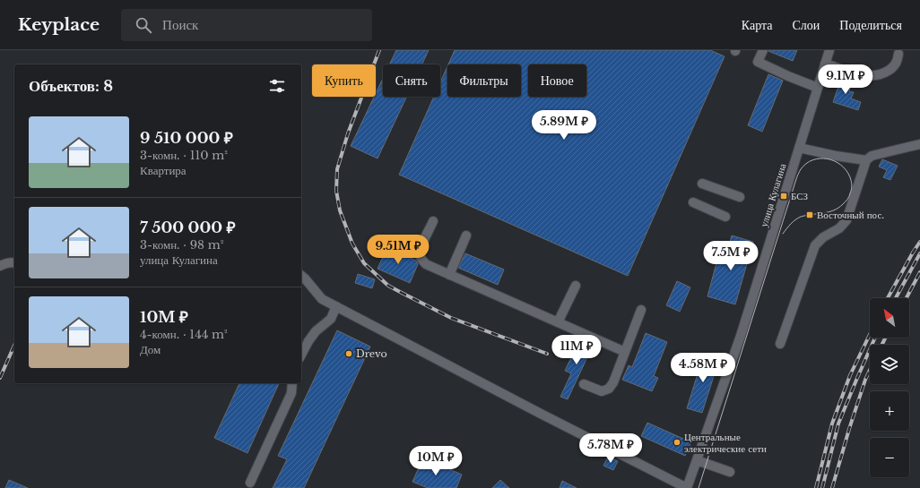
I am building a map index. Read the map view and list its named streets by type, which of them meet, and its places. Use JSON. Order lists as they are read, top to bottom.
{
  "streets": {
    "street": ["улица Кулагина"]
  },
  "places": {
    "transit": ["БСЗ", "Восточный пос."],
    "other": ["Drevo", "Центральные электрические сети"]
  },
  "north": "top left",
  "page": {
    "header": "Keyplace",
    "search": "Поиск",
    "nav": ["Карта", "Слои", "Поделиться"],
    "price": [
      "9.1M ₽",
      "5.89M ₽",
      "9.51M ₽",
      "7.5M ₽",
      "11M ₽",
      "4.58M ₽",
      "5.78M ₽",
      "10M ₽"
    ],
    "chip": [
      "Купить",
      "Снять",
      "Фильтры",
      "Новое"
    ],
    "heading": "Объектов: 8",
    "list": [
      {
        "name": "9 510 000 ₽",
        "note": "3-комн. · 110 m² · Квартира"
      },
      {
        "name": "7 500 000 ₽",
        "note": "3-комн. · 98 m² · улица Кулагина"
      },
      {
        "name": "10M ₽",
        "note": "4-комн. · 144 m² · Дом"
      }
    ],
    "map_buttons": ["+", "−"]
  }
}
